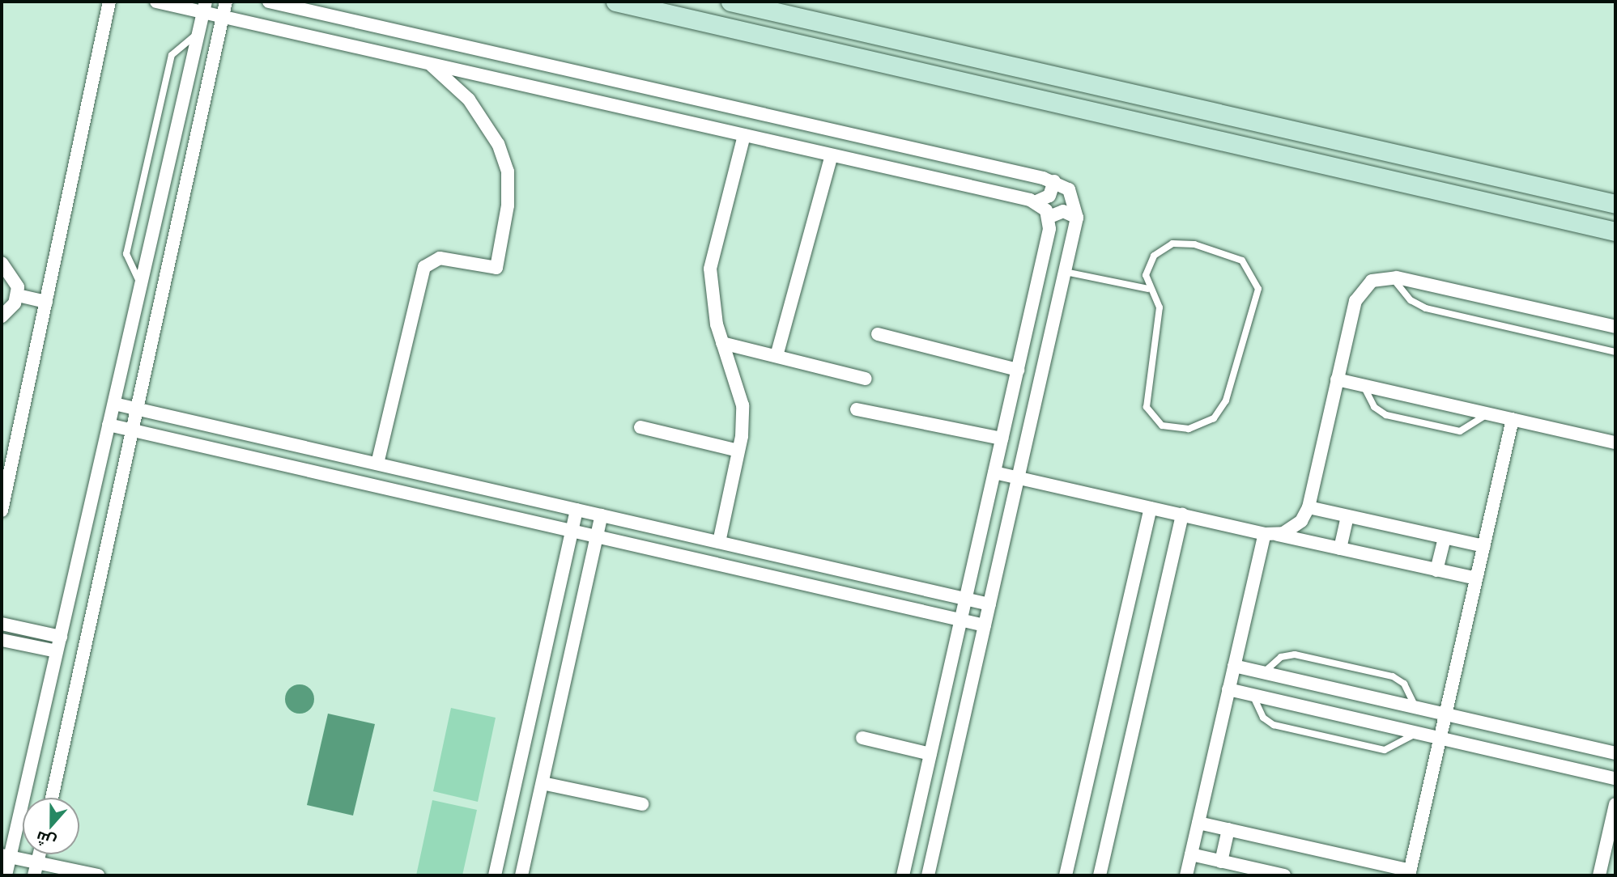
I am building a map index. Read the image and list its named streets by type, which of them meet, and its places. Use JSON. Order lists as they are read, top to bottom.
{
  "north": "bottom"
}
